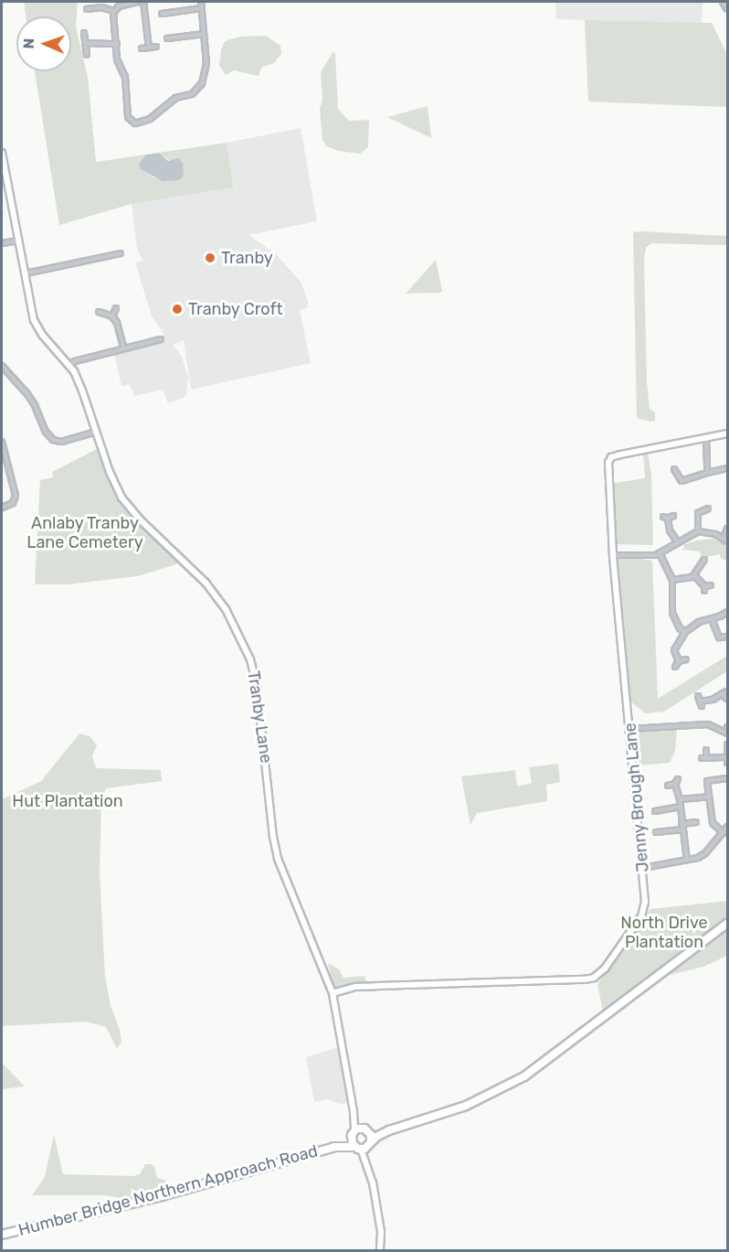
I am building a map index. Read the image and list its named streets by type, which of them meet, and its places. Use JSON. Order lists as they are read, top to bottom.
{
  "streets": {
    "highway": ["Humber Bridge Northern Approach Road"],
    "main road": ["Tranby Lane", "Jenny Brough Lane"]
  },
  "crossings": [
    ["Tranby Lane", "Jenny Brough Lane"],
    ["Tranby Lane", "Humber Bridge Northern Approach Road"]
  ],
  "parks": ["Anlaby Tranby Lane Cemetery", "Hut Plantation", "North Drive Plantation"],
  "places": ["Tranby", "Tranby Croft"],
  "north": "left"
}
